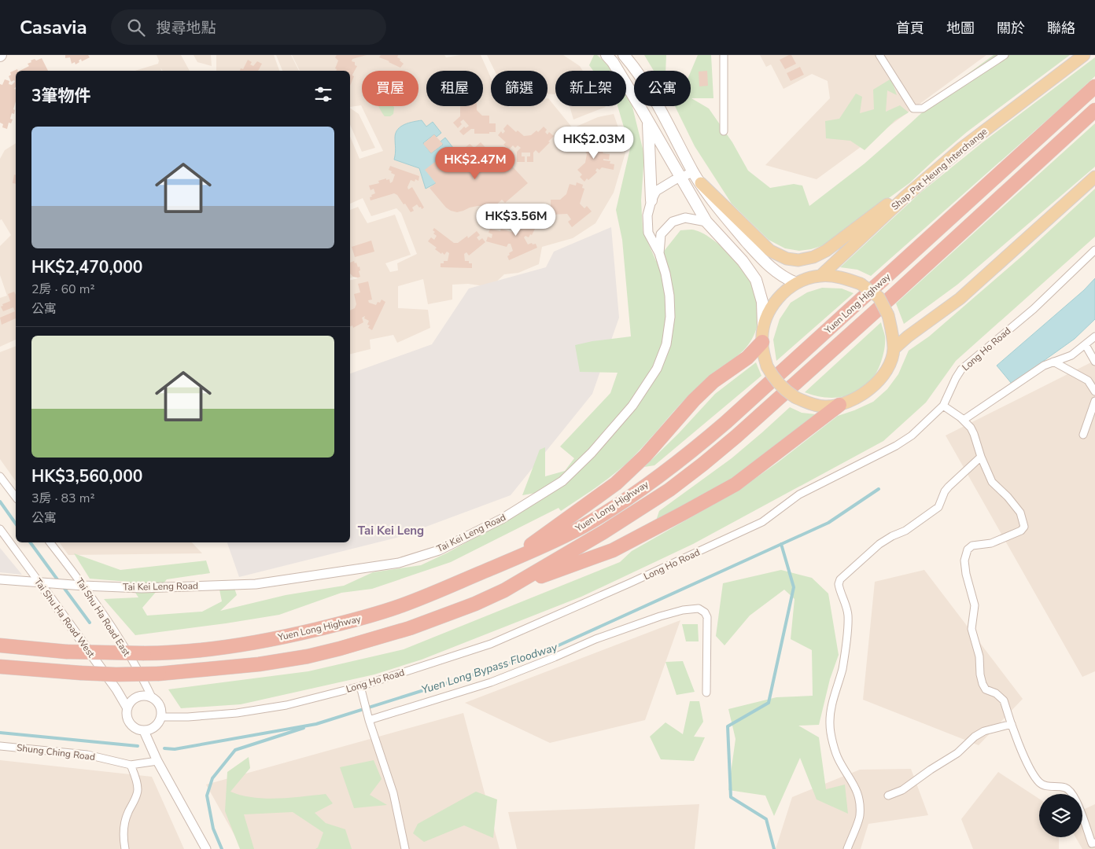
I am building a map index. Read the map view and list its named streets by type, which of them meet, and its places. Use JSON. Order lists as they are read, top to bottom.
{
  "streets": {
    "highway": ["Yuen Long Highway"],
    "main road": ["Shap Pat Heung Interchange"],
    "street": [
      "Long Ho Road",
      "Tai Kei Leng Road",
      "Tai Shu Ha Road East",
      "Tai Shu Ha Road West",
      "Shung Ching Road"
    ]
  },
  "crossings": [
    ["Long Ho Road", "Tai Shu Ha Road East"],
    ["Long Ho Road", "Tai Shu Ha Road West"],
    ["Tai Kei Leng Road", "Tai Shu Ha Road East"],
    ["Tai Kei Leng Road", "Tai Shu Ha Road West"],
    ["Tai Shu Ha Road East", "Tai Shu Ha Road West"]
  ],
  "districts": ["Tai Kei Leng"],
  "water": ["Yuen Long Bypass Floodway"],
  "page": {
    "header": "Casavia",
    "search": "搜尋地點",
    "nav": [
      "首頁",
      "地圖",
      "關於",
      "聯絡"
    ],
    "chip": [
      "買屋",
      "租屋",
      "篩選",
      "新上架",
      "公寓"
    ],
    "heading": "3筆物件",
    "list": [
      {
        "name": "HK$2,470,000",
        "note": "2房 · 60 m² · 公寓"
      },
      {
        "name": "HK$3,560,000",
        "note": "3房 · 83 m² · 公寓"
      }
    ],
    "price": ["HK$2.03M", "HK$2.47M", "HK$3.56M"]
  }
}
